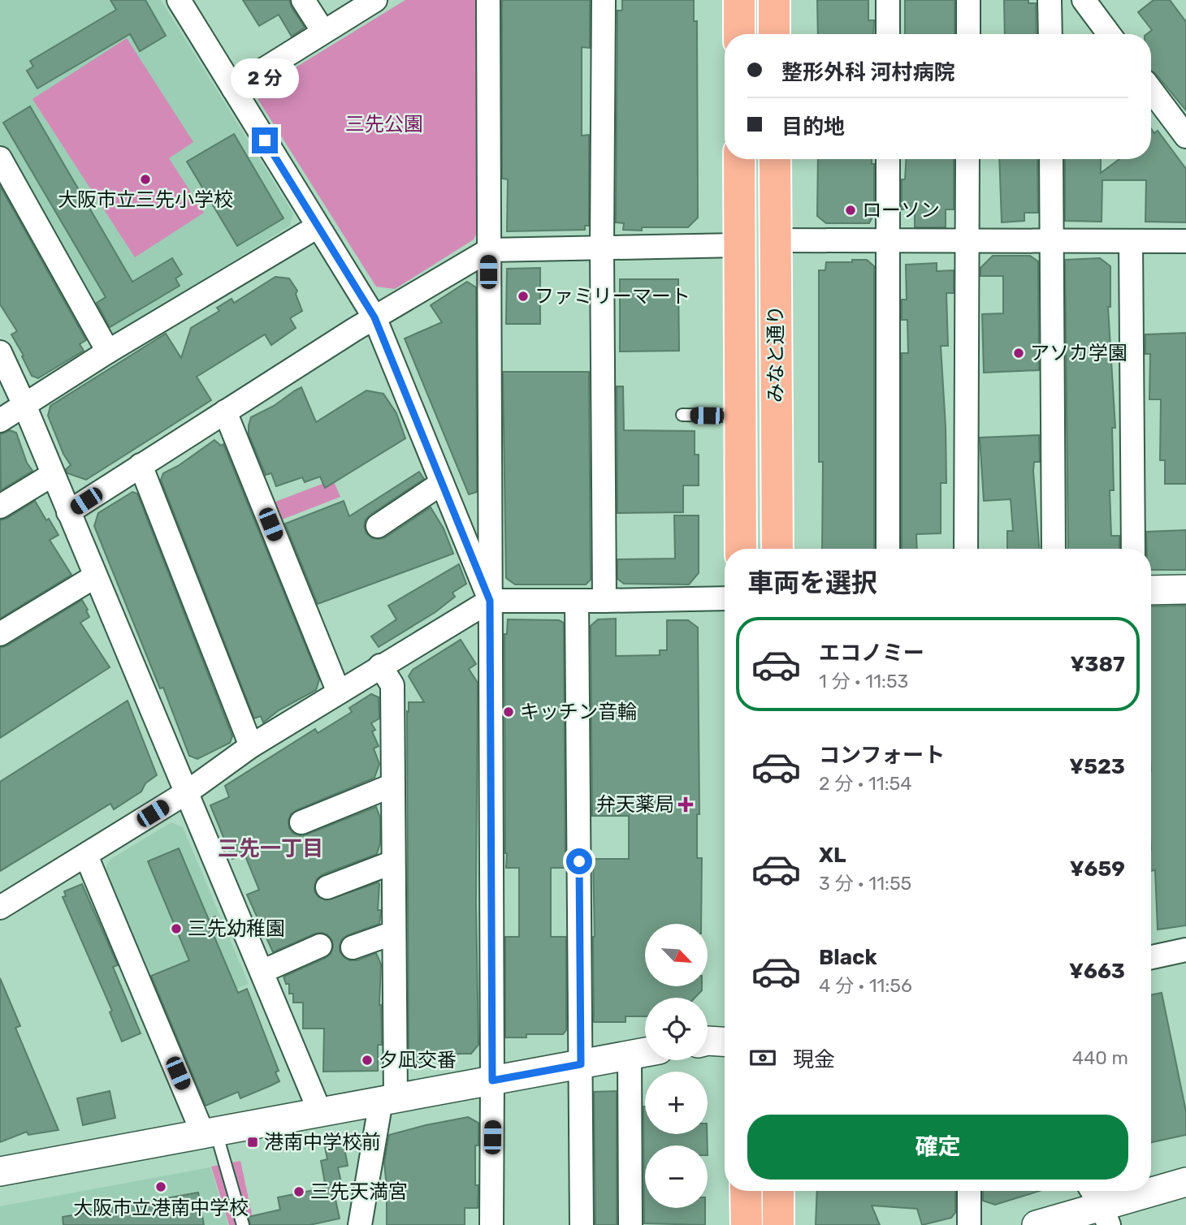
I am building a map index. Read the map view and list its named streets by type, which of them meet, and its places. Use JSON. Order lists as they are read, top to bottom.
{
  "streets": {
    "highway": ["みなと通り"]
  },
  "districts": ["三先一丁目"],
  "parks": ["三先公園"],
  "places": {
    "other": [
      "大阪市立三先小学校",
      "ローソン",
      "ファミリーマート",
      "アソカ学園",
      "キッチン音輪",
      "三先幼稚園",
      "夕凪交番",
      "大阪市立港南中学校",
      "三先天満宮"
    ],
    "health": ["弁天薬局"],
    "transit": ["港南中学校前"]
  },
  "north": "bottom right",
  "page": {
    "banner": ["整形外科 河村病院", "目的地"],
    "bubble": "2 分",
    "heading": "車両を選択",
    "list": [
      {
        "name": "エコノミー",
        "note": "1 分 · 11:53",
        "value": "¥387"
      },
      {
        "name": "コンフォート",
        "note": "2 分 · 11:54",
        "value": "¥523"
      },
      {
        "name": "XL",
        "note": "3 分 · 11:55",
        "value": "¥659"
      },
      {
        "name": "Black",
        "note": "4 分 · 11:56",
        "value": "¥663"
      }
    ],
    "map_buttons": ["+", "−"],
    "pay": ["現金", "440 m"],
    "buttons": "確定"
  }
}
